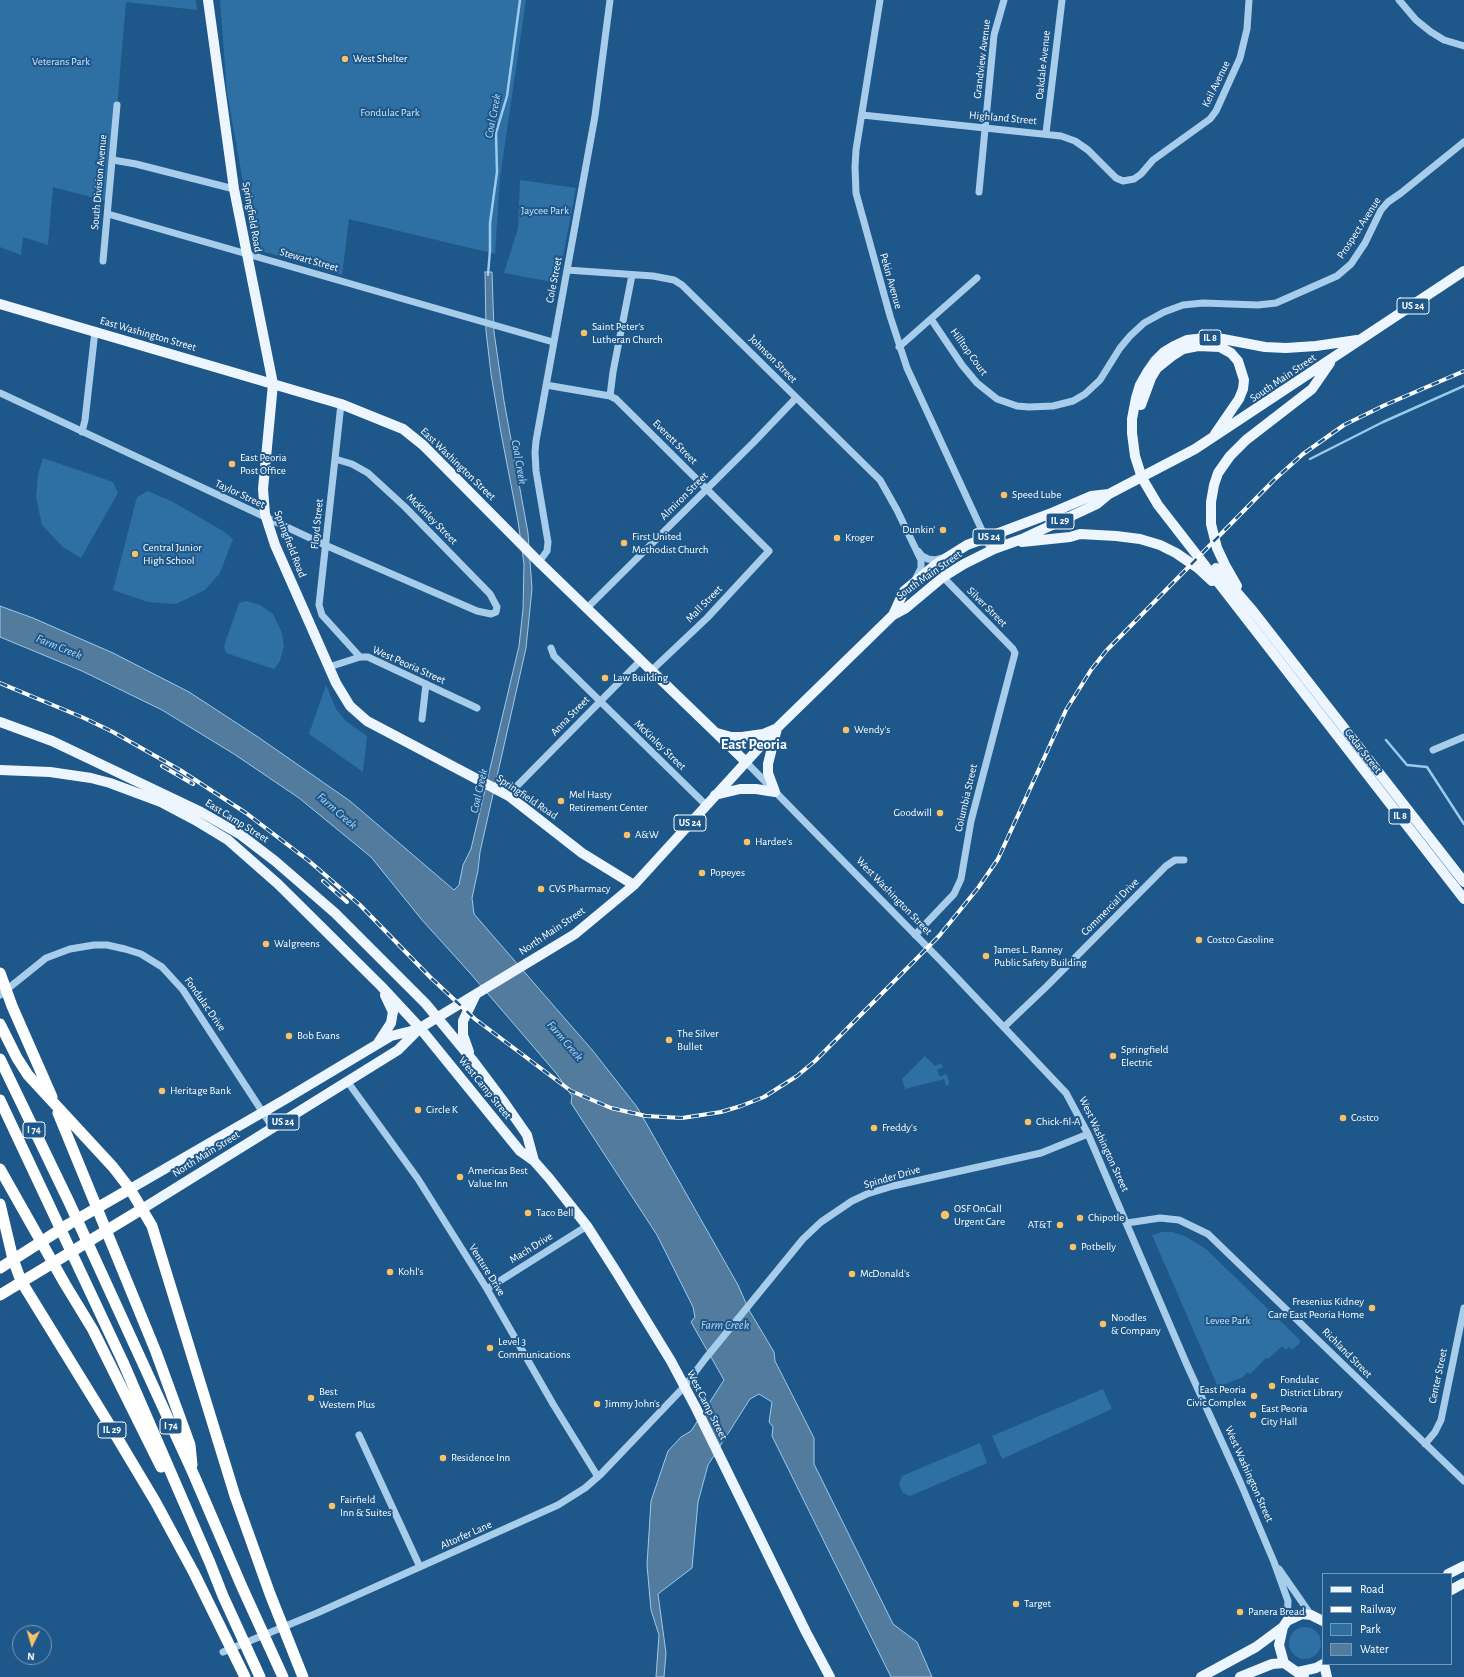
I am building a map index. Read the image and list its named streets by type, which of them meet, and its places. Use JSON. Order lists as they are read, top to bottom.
{
  "streets": {
    "highway": [
      "US 24",
      "IL 29",
      "North Main Street",
      "I 74"
    ],
    "main road": [
      "Springfield Road",
      "East Washington Street",
      "IL 8",
      "South Main Street",
      "Cedar Street",
      "East Camp Street",
      "West Camp Street"
    ],
    "street": [
      "Grandview Avenue",
      "Oakdale Avenue",
      "Keil Avenue",
      "Highland Street",
      "South Division Avenue",
      "Prospect Avenue",
      "Stewart Street",
      "Cole Street",
      "Pekin Avenue",
      "Hilltop Court",
      "Johnson Street",
      "Everett Street",
      "Taylor Street",
      "Almiron Street",
      "McKinley Street",
      "Floyd Street",
      "Mall Street",
      "Silver Street",
      "West Peoria Street",
      "Anna Street",
      "Columbia Street",
      "West Washington Street",
      "Commercial Drive",
      "Fondulac Drive",
      "Spinder Drive",
      "Mach Drive",
      "Venture Drive",
      "Richland Street",
      "Center Street",
      "Altorfer Lane"
    ]
  },
  "crossings": [
    ["Grandview Avenue", "Highland Street"],
    ["Oakdale Avenue", "Highland Street"],
    ["Keil Avenue", "Highland Street"],
    ["Highland Street", "Pekin Avenue"],
    ["South Division Avenue", "Stewart Street"],
    ["Springfield Road", "Stewart Street"],
    ["Springfield Road", "East Washington Street"],
    ["Springfield Road", "Taylor Street"],
    ["Springfield Road", "West Peoria Street"],
    ["Springfield Road", "North Main Street"],
    ["Prospect Avenue", "Hilltop Court"],
    ["Stewart Street", "Cole Street"],
    ["Cole Street", "East Washington Street"],
    ["Cole Street", "Johnson Street"],
    ["Cole Street", "Everett Street"],
    ["Pekin Avenue", "South Main Street"],
    ["East Washington Street", "South Main Street"],
    ["East Washington Street", "Almiron Street"],
    ["East Washington Street", "Floyd Street"],
    ["East Washington Street", "Mall Street"],
    ["East Washington Street", "Anna Street"],
    ["East Washington Street", "West Washington Street"],
    ["East Washington Street", "North Main Street"],
    ["IL 8", "South Main Street"],
    ["IL 8", "Cedar Street"],
    ["Johnson Street", "South Main Street"],
    ["Johnson Street", "Almiron Street"],
    ["South Main Street", "Silver Street"],
    ["South Main Street", "West Washington Street"],
    ["South Main Street", "North Main Street"],
    ["Everett Street", "Almiron Street"],
    ["Everett Street", "Mall Street"],
    ["Taylor Street", "McKinley Street"],
    ["Taylor Street", "Floyd Street"],
    ["McKinley Street", "Floyd Street"],
    ["McKinley Street", "Anna Street"],
    ["McKinley Street", "North Main Street"],
    ["IL 29", "North Main Street"],
    ["Floyd Street", "West Peoria Street"],
    ["Silver Street", "Columbia Street"],
    ["Columbia Street", "West Washington Street"],
    ["East Camp Street", "North Main Street"],
    ["East Camp Street", "West Camp Street"],
    ["West Washington Street", "Commercial Drive"],
    ["West Washington Street", "North Main Street"],
    ["West Washington Street", "Spinder Drive"],
    ["West Washington Street", "Richland Street"],
    ["North Main Street", "Fondulac Drive"],
    ["North Main Street", "West Camp Street"],
    ["North Main Street", "Venture Drive"],
    ["West Camp Street", "Spinder Drive"],
    ["West Camp Street", "Mach Drive"],
    ["West Camp Street", "Altorfer Lane"],
    ["Spinder Drive", "Altorfer Lane"],
    ["Mach Drive", "Venture Drive"],
    ["Venture Drive", "Altorfer Lane"],
    ["Richland Street", "Center Street"]
  ],
  "districts": ["East Peoria"],
  "water": ["Coal Creek", "Farm Creek"],
  "parks": [
    "Veterans Park",
    "Fondulac Park",
    "Jaycee Park",
    "Levee Park"
  ],
  "places": [
    "West Shelter",
    "Saint Peter's Lutheran Church",
    "East Peoria Post Office",
    "Speed Lube",
    "Dunkin'",
    "Kroger",
    "First United Methodist Church",
    "Central Junior High School",
    "Law Building",
    "Wendy's",
    "Mel Hasty Retirement Center",
    "Goodwill",
    "A&W",
    "Hardee's",
    "Popeyes",
    "CVS Pharmacy",
    "Costco Gasoline",
    "Walgreens",
    "James L. Ranney Public Safety Building",
    "Bob Evans",
    "The Silver Bullet",
    "Springfield Electric",
    "Heritage Bank",
    "Circle K",
    "Costco",
    "Chick-fil-A",
    "Freddy's",
    "Americas Best Value Inn",
    "Taco Bell",
    "OSF OnCall Urgent Care",
    "Chipotle",
    "AT&T",
    "Potbelly",
    "Kohl's",
    "McDonald's",
    "Fresenius Kidney Care East Peoria Home",
    "Noodles & Company",
    "Level 3 Communications",
    "Fondulac District Library",
    "East Peoria Civic Complex",
    "Best Western Plus",
    "Jimmy John's",
    "East Peoria City Hall",
    "Residence Inn",
    "Fairfield Inn & Suites",
    "Target",
    "Panera Bread"
  ],
  "legend": [
    "Road",
    "Railway",
    "Park",
    "Water"
  ],
  "north": "bottom"
}
